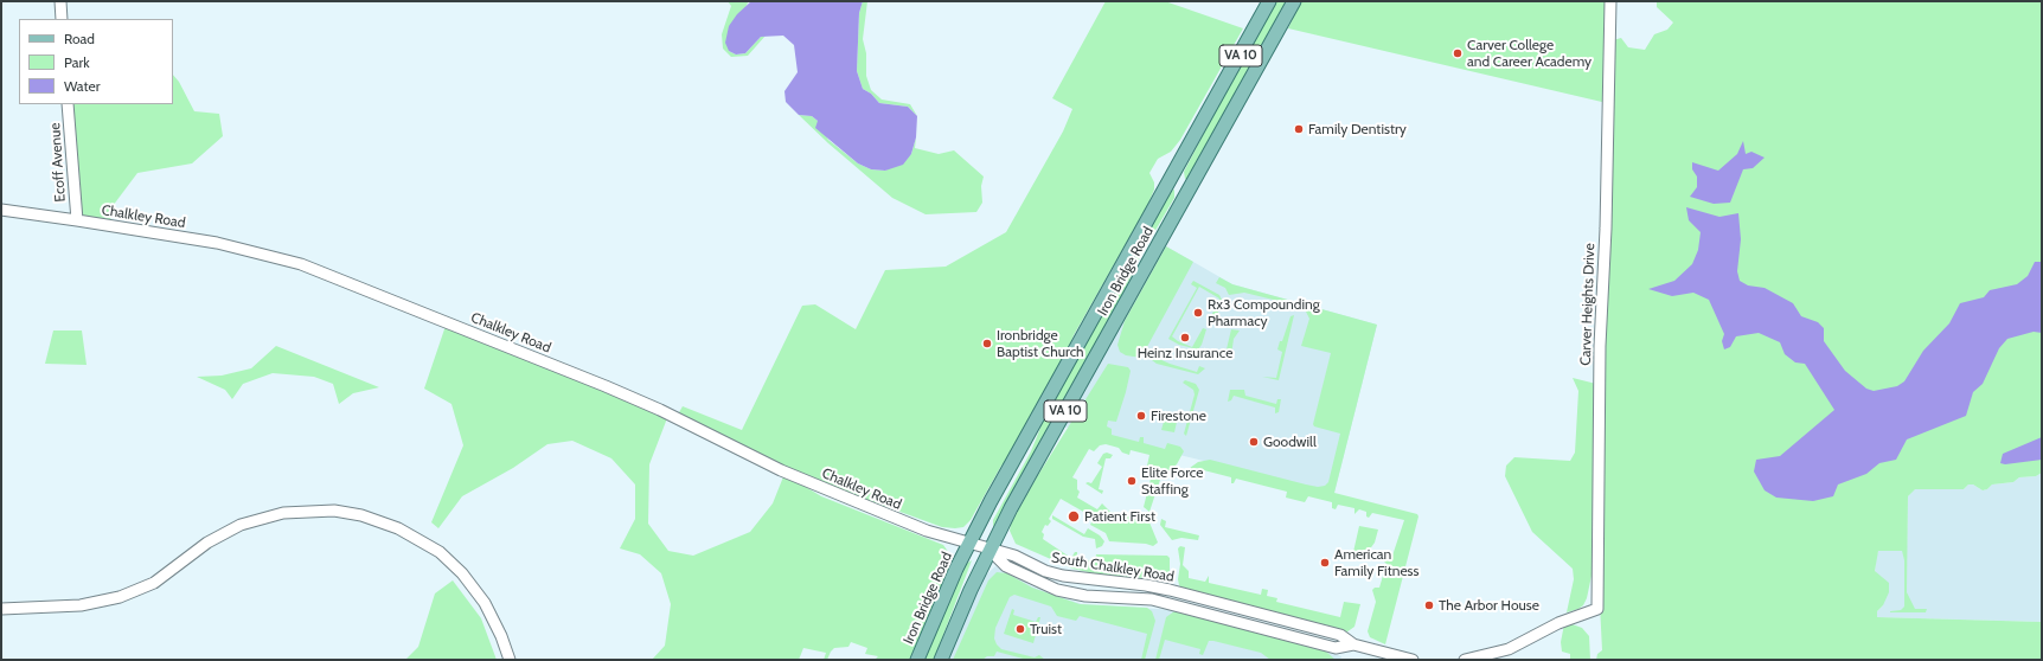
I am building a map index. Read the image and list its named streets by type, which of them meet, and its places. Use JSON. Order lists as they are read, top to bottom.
{
  "streets": {
    "main road": ["VA 10", "Iron Bridge Road"],
    "street": [
      "Ecoff Avenue",
      "Chalkley Road",
      "Carver Heights Drive",
      "South Chalkley Road"
    ]
  },
  "crossings": [
    ["Ecoff Avenue", "Chalkley Road"],
    ["Chalkley Road", "Iron Bridge Road"],
    ["Chalkley Road", "South Chalkley Road"],
    ["Iron Bridge Road", "South Chalkley Road"]
  ],
  "places": [
    "Carver College and Career Academy",
    "Family Dentistry",
    "Rx3 Compounding Pharmacy",
    "Heinz Insurance",
    "Ironbridge Baptist Church",
    "Firestone",
    "Goodwill",
    "Elite Force Staffing",
    "Patient First",
    "American Family Fitness",
    "The Arbor House",
    "Truist"
  ],
  "legend": ["Road", "Park", "Water"]
}
